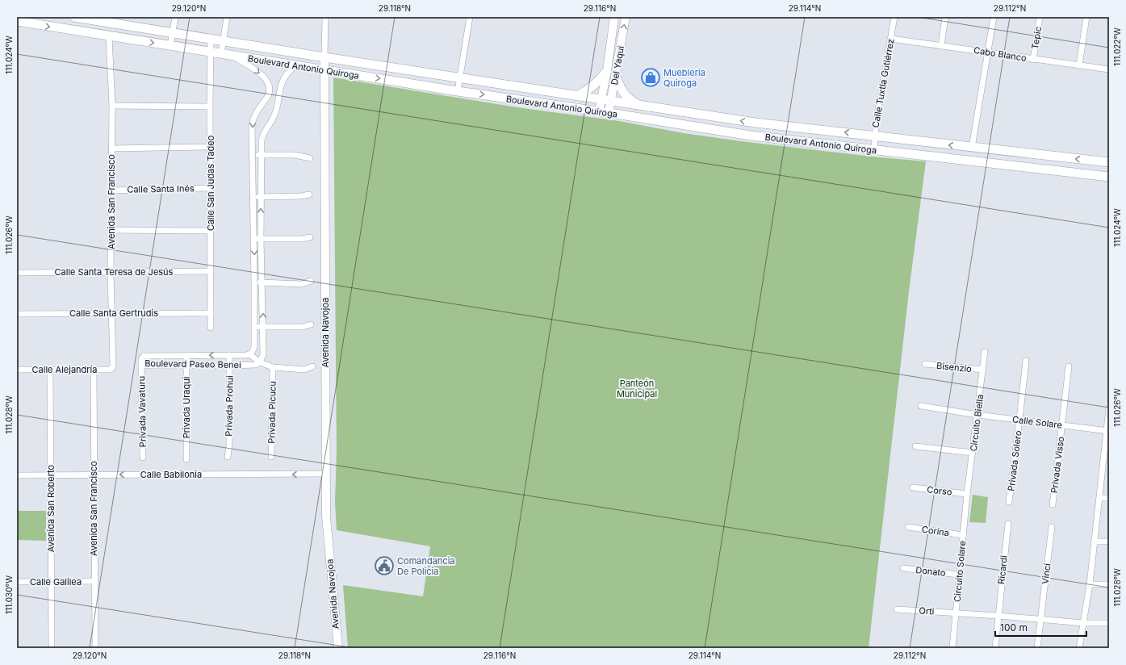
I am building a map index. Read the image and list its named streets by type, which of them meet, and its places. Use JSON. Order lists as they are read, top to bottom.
{
  "streets": {
    "main road": ["Boulevard Antonio Quiroga"],
    "street": [
      "Tepic",
      "Cabo Blanco",
      "Del Yaqui",
      "Calle Tuxtla Gutiérrez",
      "Calle San Judas Tadeo",
      "Calle Santa Inés",
      "Avenida San Francisco",
      "Calle Santa Teresa de Jesús",
      "Calle Santa Gertrudis",
      "Avenida Navojoa",
      "Boulevard Paseo Benei",
      "Bisenzio",
      "Calle Alejandría",
      "Privada Prohui",
      "Privada Uraqui",
      "Privada Vavaturu",
      "Privada Picucu",
      "Calle Solare",
      "Circuito Biella",
      "Privada Solero",
      "Privada Visso",
      "Calle Babilonia",
      "Corso",
      "Avenida San Roberto",
      "Corina",
      "Ricardi",
      "Donato",
      "Circuito Solare",
      "Vinci",
      "Calle Galilea",
      "Orti"
    ]
  },
  "crossings": [
    ["Tepic", "Cabo Blanco"],
    ["Cabo Blanco", "Calle Tuxtla Gutiérrez"],
    ["Del Yaqui", "Boulevard Antonio Quiroga"],
    ["Boulevard Antonio Quiroga", "Calle Tuxtla Gutiérrez"],
    ["Boulevard Antonio Quiroga", "Calle San Judas Tadeo"],
    ["Boulevard Antonio Quiroga", "Avenida San Francisco"],
    ["Boulevard Antonio Quiroga", "Avenida Navojoa"],
    ["Calle San Judas Tadeo", "Calle Santa Inés"],
    ["Calle San Judas Tadeo", "Calle Santa Teresa de Jesús"],
    ["Calle San Judas Tadeo", "Calle Santa Gertrudis"],
    ["Calle Santa Inés", "Avenida San Francisco"],
    ["Avenida San Francisco", "Calle Santa Teresa de Jesús"],
    ["Avenida San Francisco", "Calle Santa Gertrudis"],
    ["Avenida San Francisco", "Calle Alejandría"],
    ["Avenida San Francisco", "Calle Babilonia"],
    ["Avenida San Francisco", "Calle Galilea"],
    ["Avenida Navojoa", "Calle Babilonia"],
    ["Boulevard Paseo Benei", "Privada Prohui"],
    ["Boulevard Paseo Benei", "Privada Uraqui"],
    ["Boulevard Paseo Benei", "Privada Vavaturu"],
    ["Bisenzio", "Circuito Biella"],
    ["Calle Alejandría", "Avenida San Roberto"],
    ["Calle Solare", "Circuito Biella"],
    ["Calle Solare", "Privada Solero"],
    ["Calle Solare", "Privada Visso"],
    ["Circuito Biella", "Corso"],
    ["Circuito Biella", "Circuito Solare"],
    ["Calle Babilonia", "Avenida San Roberto"],
    ["Corso", "Circuito Solare"],
    ["Avenida San Roberto", "Calle Galilea"],
    ["Corina", "Circuito Solare"],
    ["Ricardi", "Circuito Solare"],
    ["Donato", "Circuito Solare"],
    ["Circuito Solare", "Vinci"],
    ["Circuito Solare", "Orti"]
  ],
  "one_way": ["Calle Babilonia"],
  "parks": ["Panteón Municipal"],
  "places": {
    "shop": ["Mueblería Quiroga"],
    "public building": ["Comandancia De Policia"]
  },
  "scale_bar": "100 m",
  "coordinates": [
    "29.120°N",
    "29.118°N",
    "29.116°N",
    "29.114°N",
    "29.112°N",
    "111.022°W",
    "111.024°W",
    "111.026°W",
    "111.028°W",
    "111.030°W"
  ]
}
